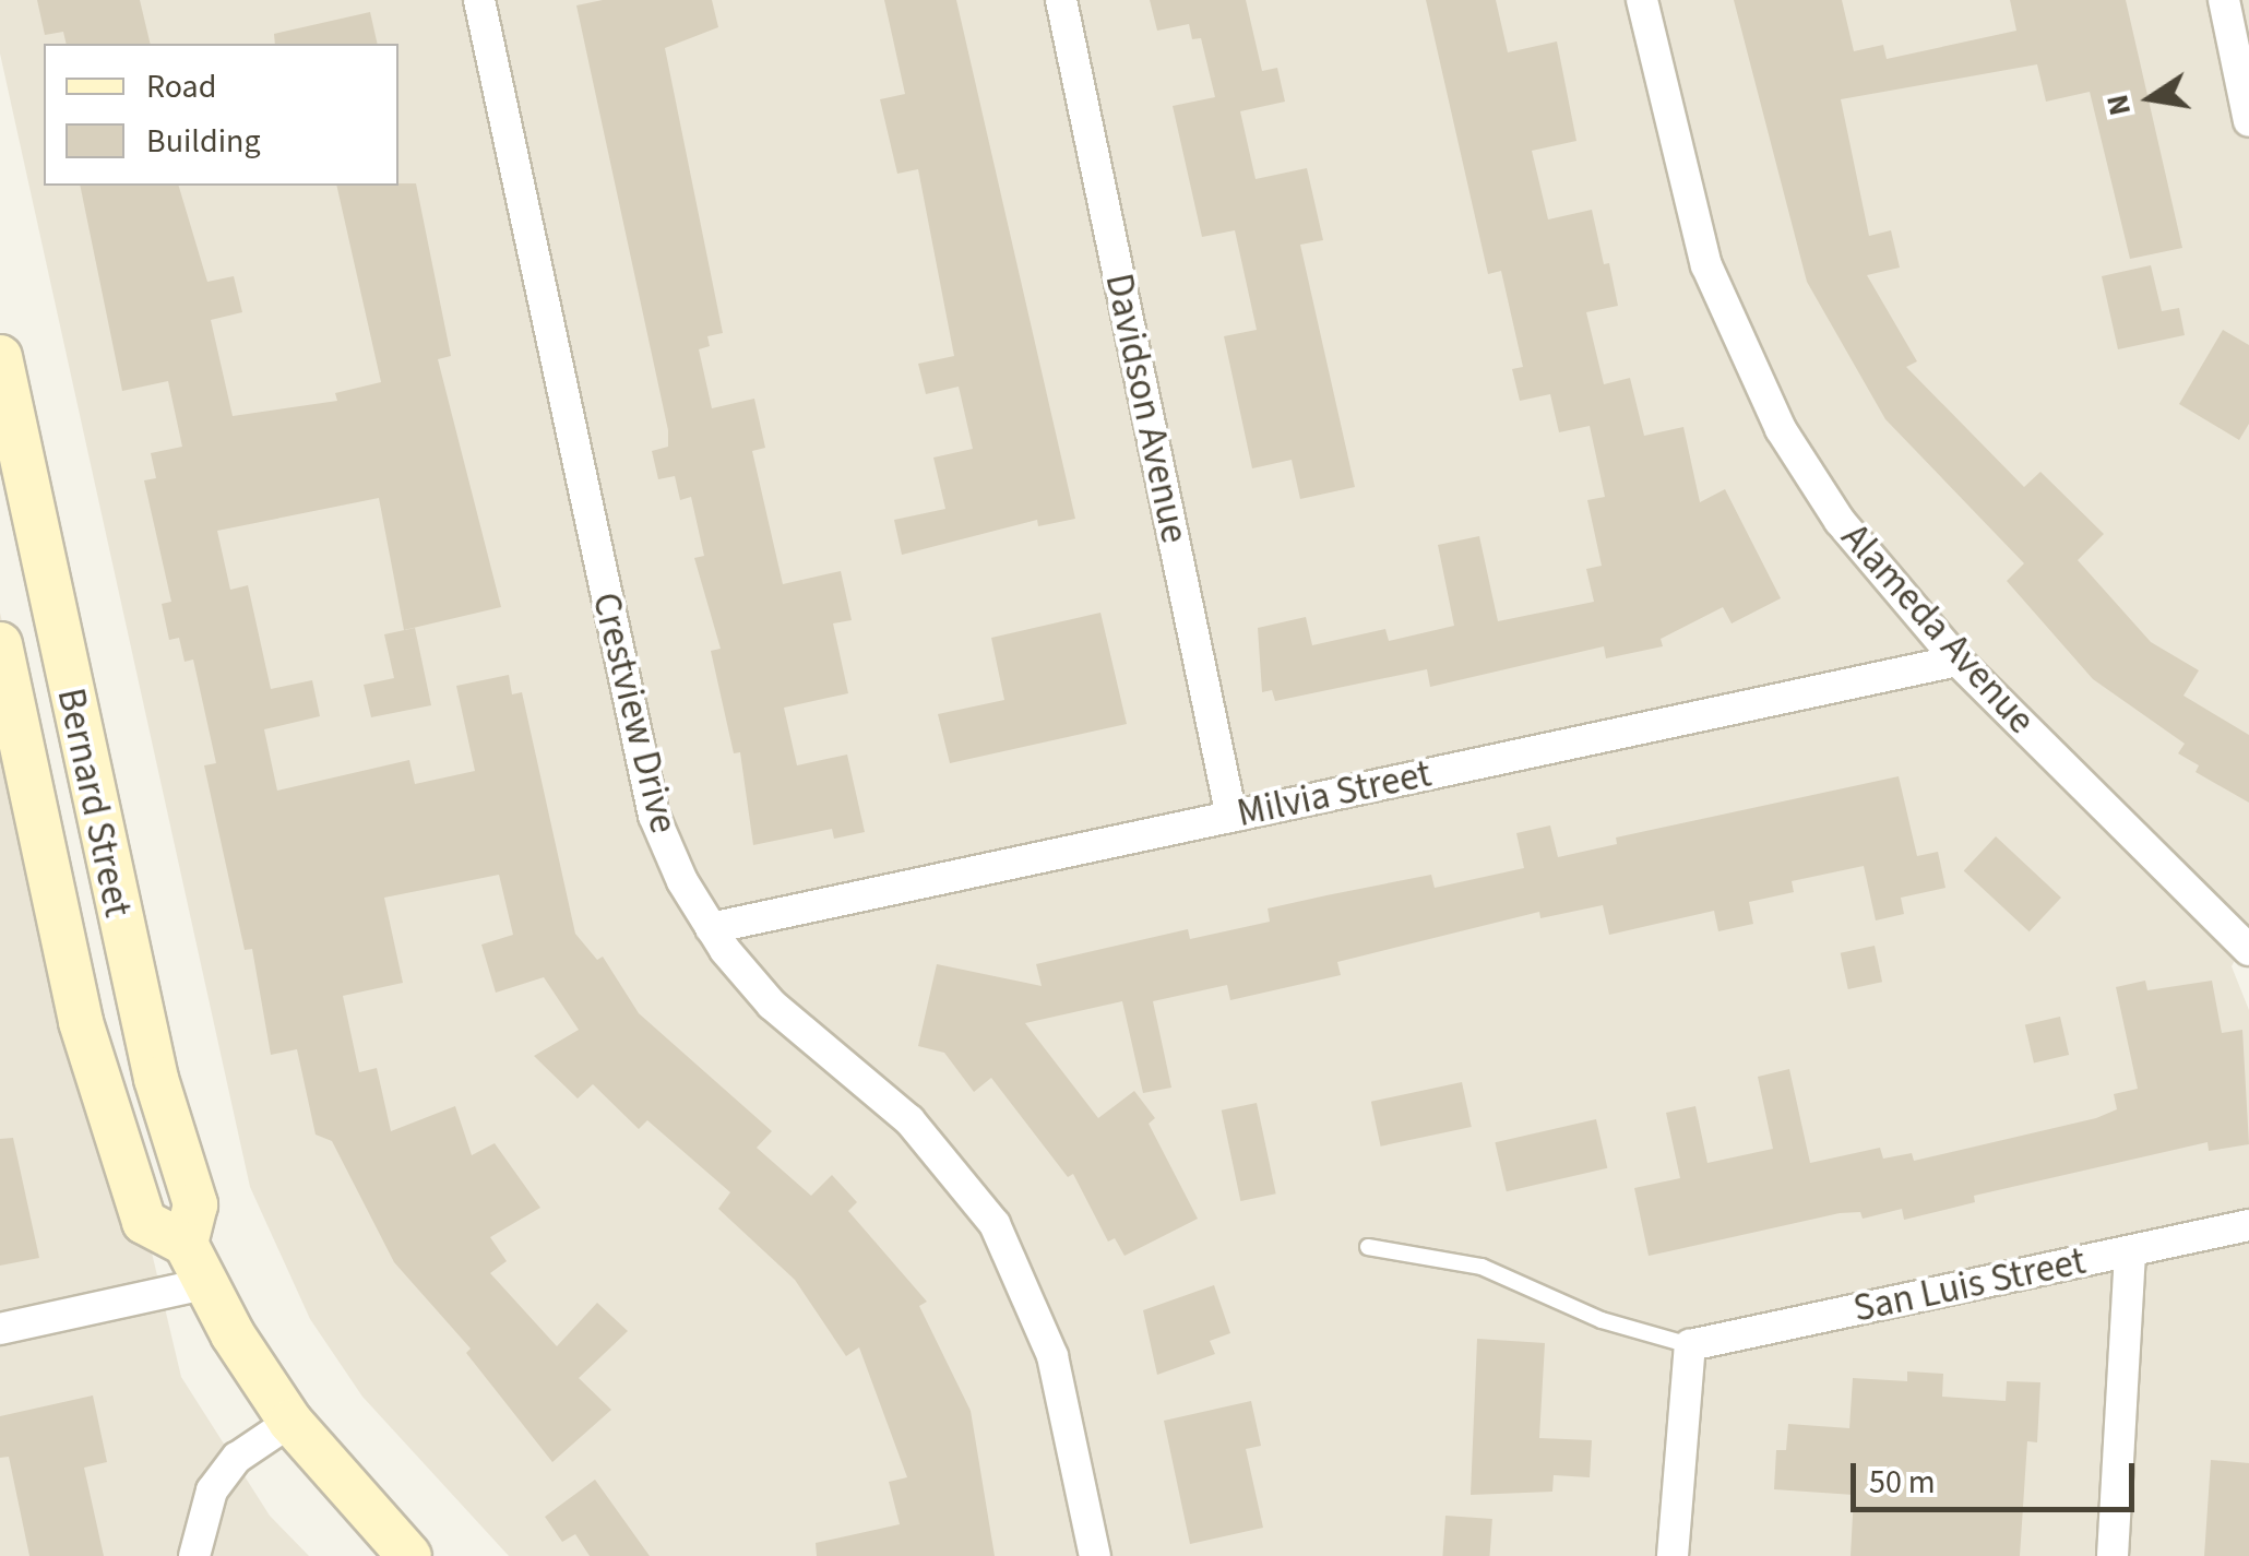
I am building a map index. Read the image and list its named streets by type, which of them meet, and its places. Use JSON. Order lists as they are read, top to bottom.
{
  "streets": {
    "street": [
      "Davidson Avenue",
      "Alameda Avenue",
      "Crestview Drive",
      "Milvia Street",
      "Bernard Street",
      "San Luis Street"
    ]
  },
  "crossings": [
    ["Davidson Avenue", "Milvia Street"],
    ["Alameda Avenue", "Milvia Street"],
    ["Crestview Drive", "Milvia Street"]
  ],
  "legend": ["Road", "Building"],
  "scale_bar": "50 m",
  "north": "left"
}
